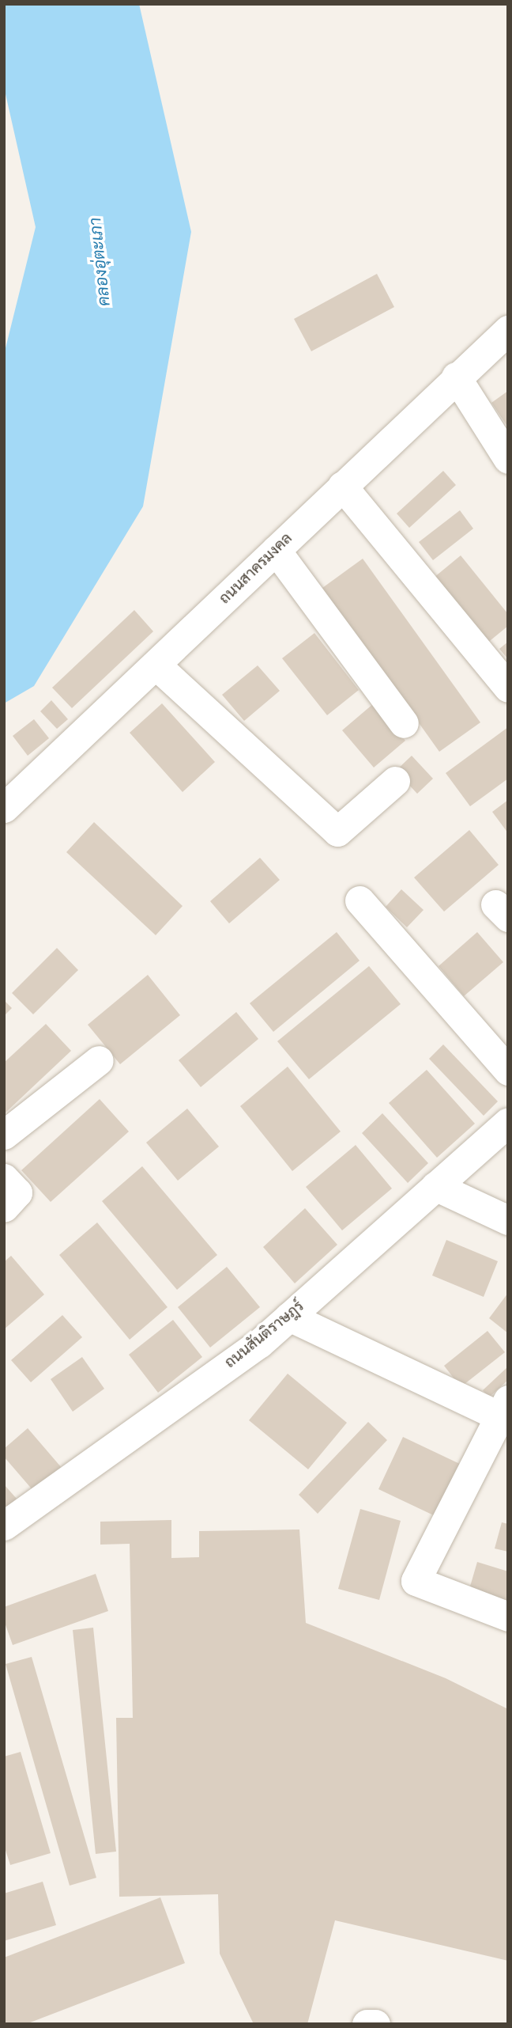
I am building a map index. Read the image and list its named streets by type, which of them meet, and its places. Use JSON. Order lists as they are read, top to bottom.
{
  "streets": {
    "street": ["ถนนสาครมงคล", "ถนนสันติราษฎร์"]
  },
  "water": ["คลองอุ่ตะเภา"]
}
